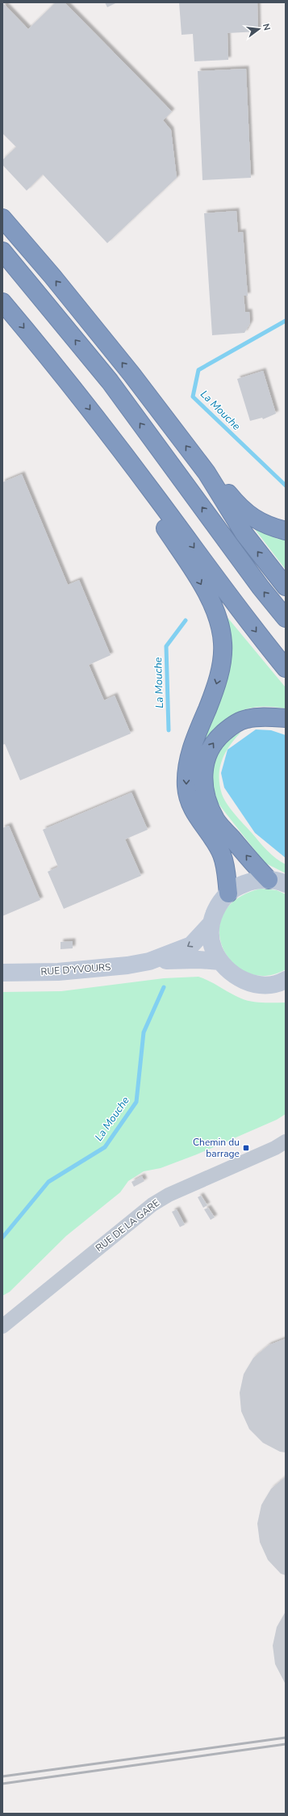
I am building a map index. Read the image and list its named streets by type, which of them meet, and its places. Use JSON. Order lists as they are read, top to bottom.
{
  "streets": {
    "main road": ["RUE D'YVOURS"],
    "street": ["RUE DE LA GARE"]
  },
  "water": ["La Mouche"],
  "places": {
    "transit": ["Chemin du barrage"]
  },
  "north": "right"
}
